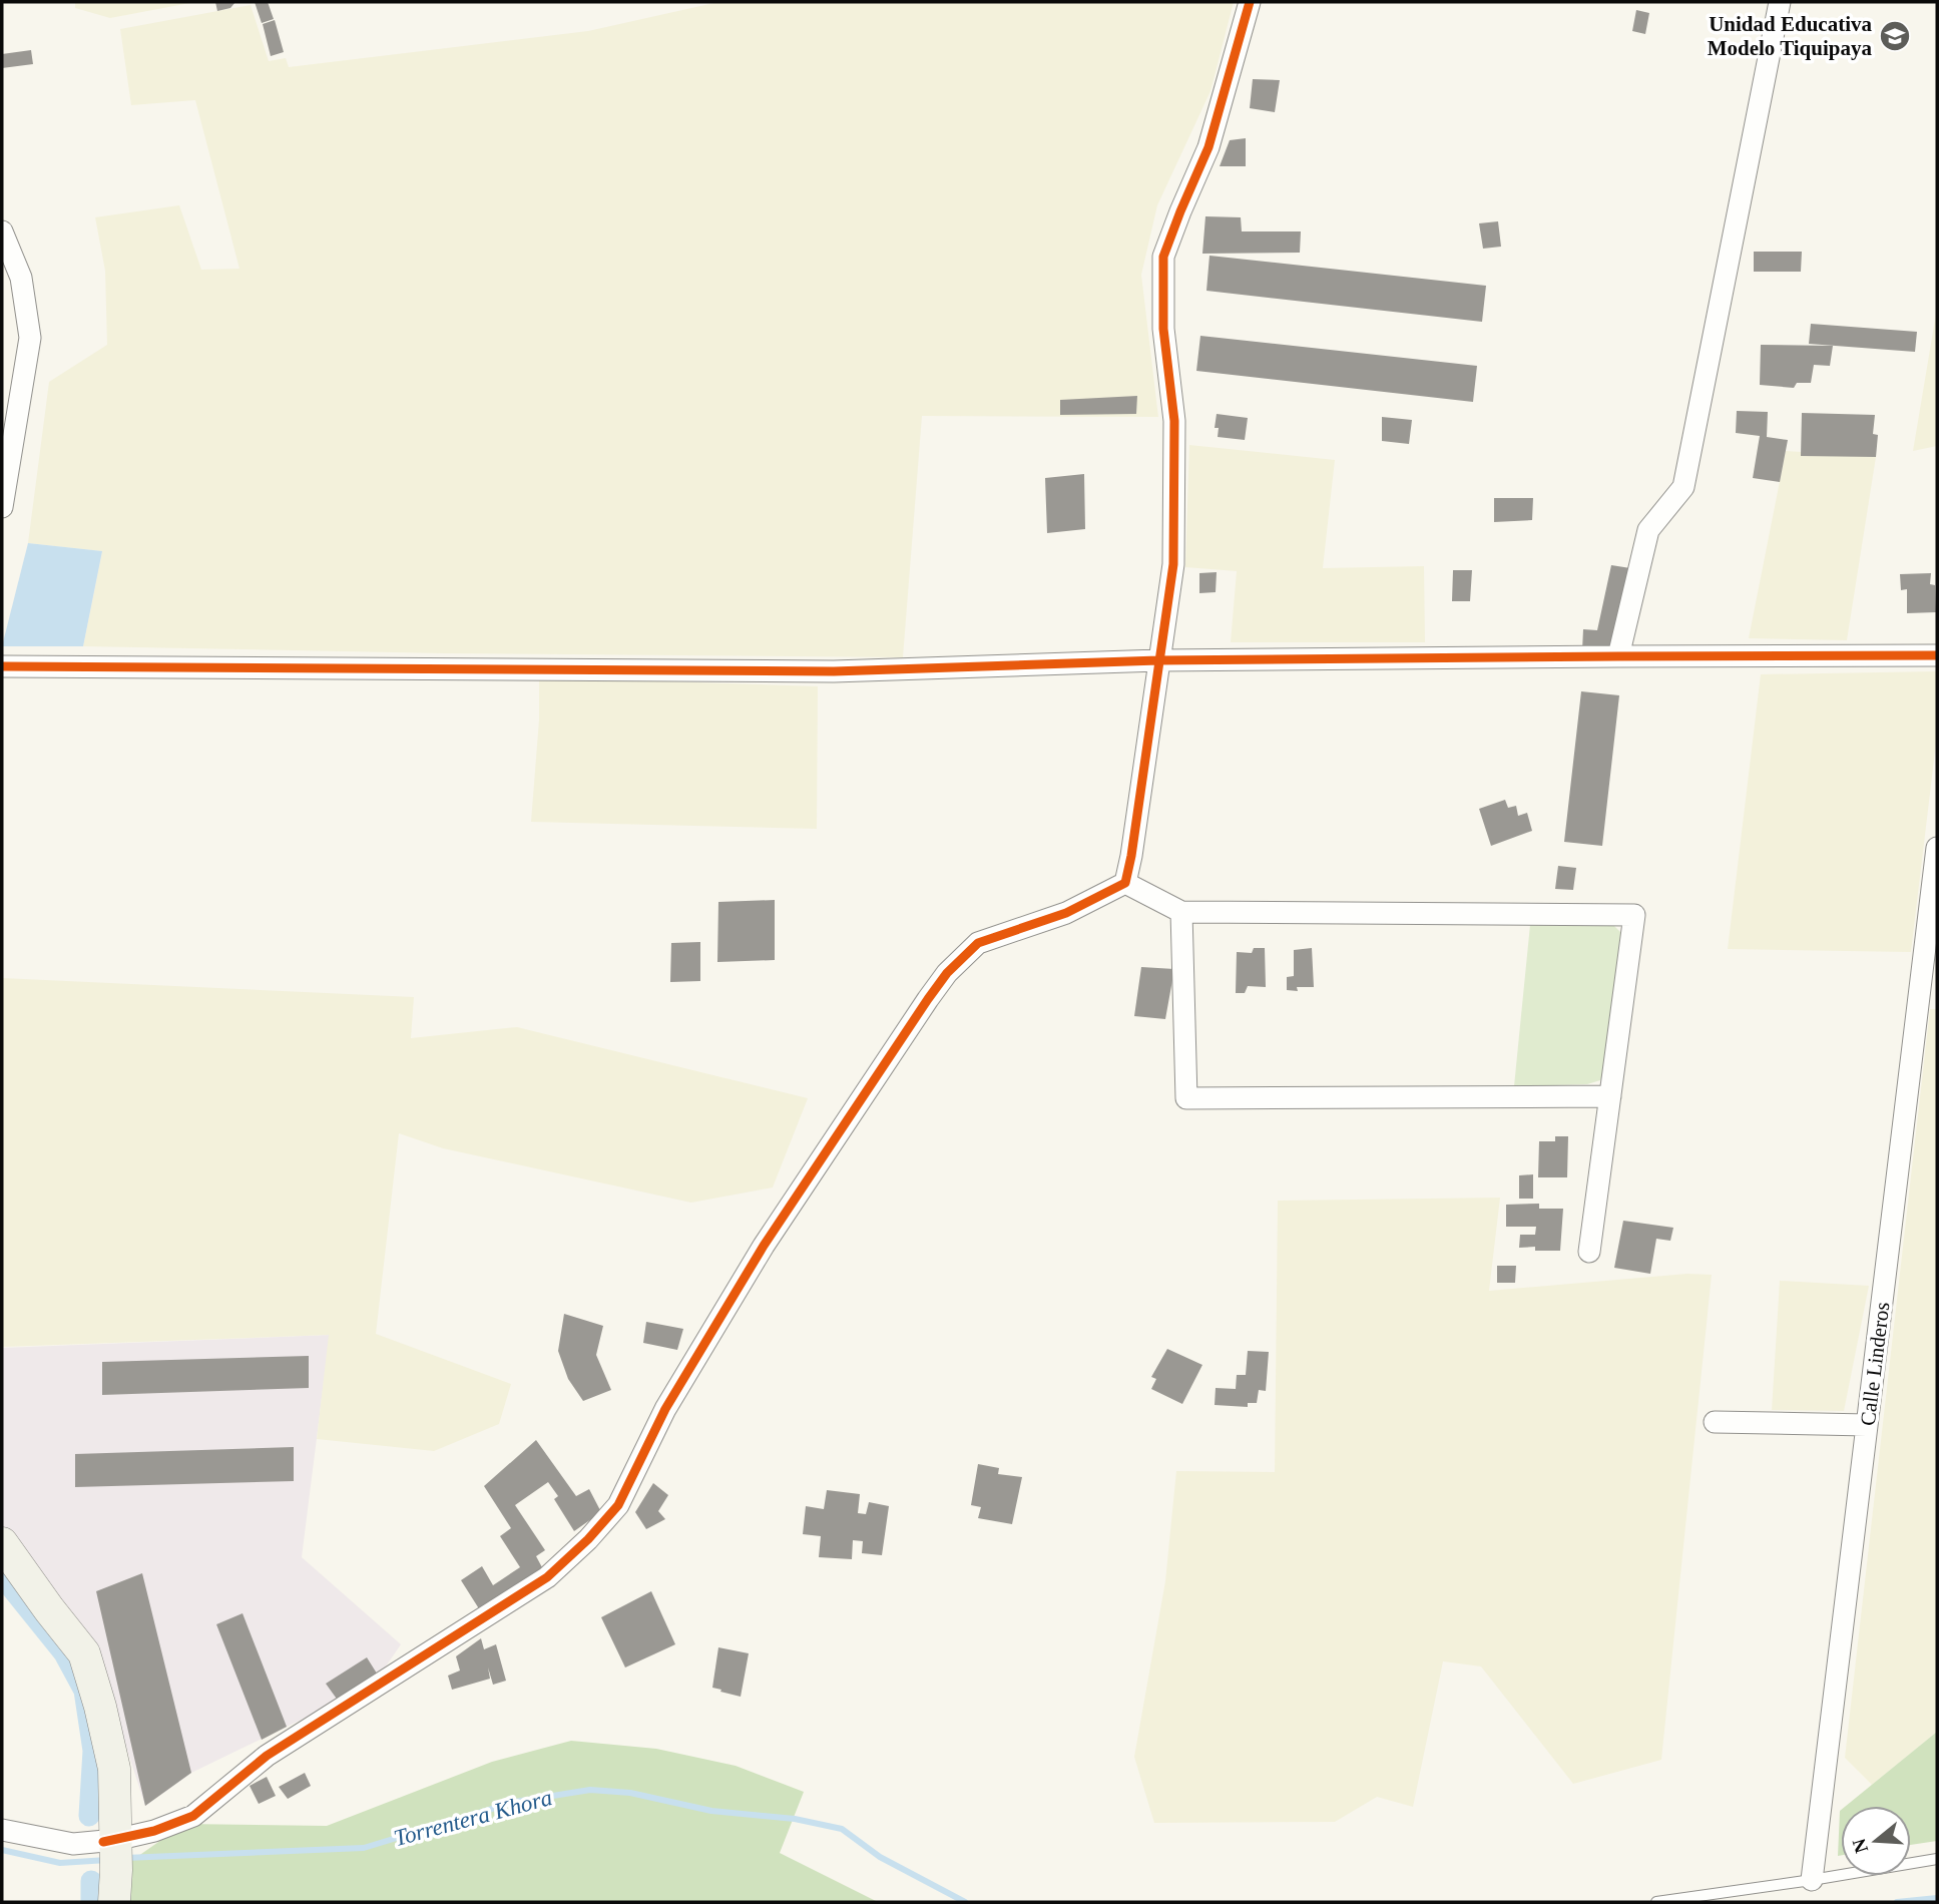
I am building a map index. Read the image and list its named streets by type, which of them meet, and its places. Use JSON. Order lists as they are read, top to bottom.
{
  "streets": {
    "street": ["Calle Linderos"]
  },
  "water": ["Torrentera Khora"],
  "places": {
    "school or university": ["Unidad Educativa Modelo Tiquipaya"]
  },
  "north": "left"
}
